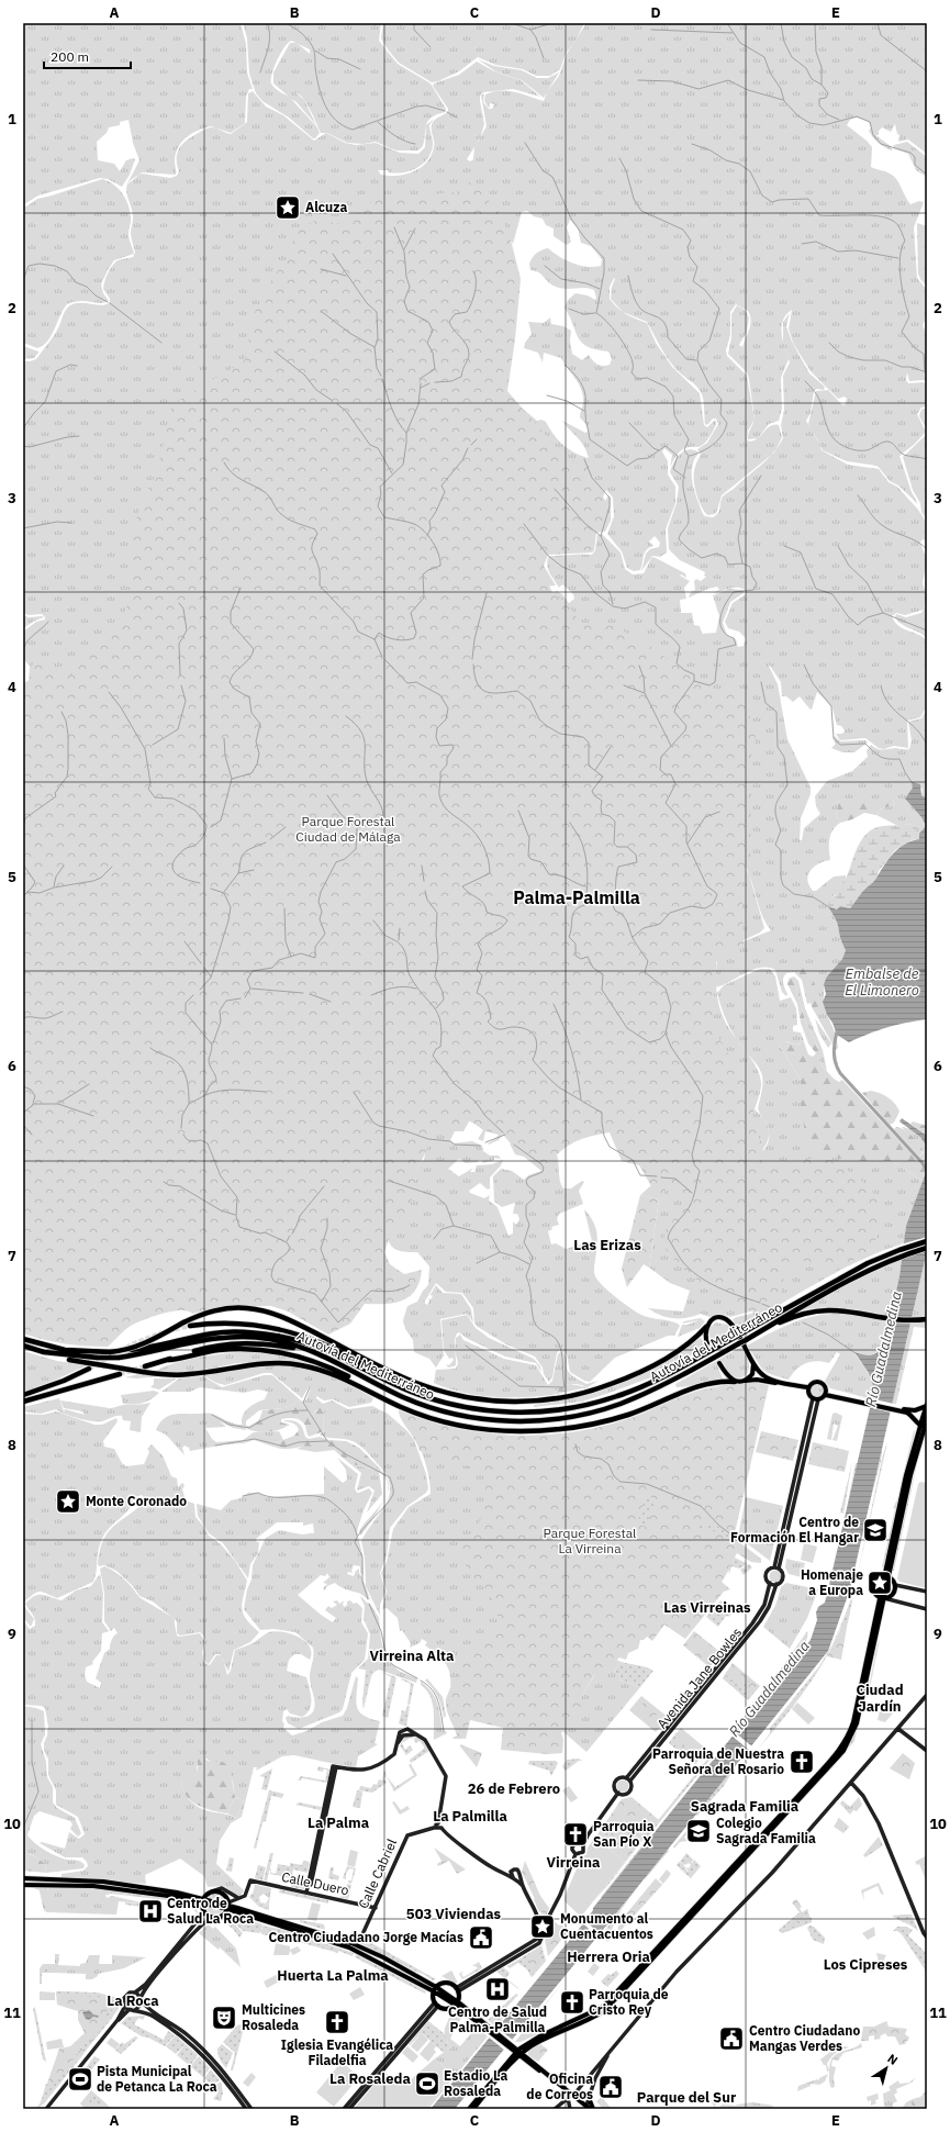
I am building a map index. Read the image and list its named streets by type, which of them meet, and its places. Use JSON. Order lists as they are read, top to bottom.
{
  "streets": {
    "highway": ["Autovía del Mediterráneo"],
    "main road": ["Avenida Jane Bowles", "Calle Cabriel", "Calle Duero"]
  },
  "crossings": [
    ["Calle Cabriel", "Calle Duero"]
  ],
  "districts": [
    "Palma-Palmilla",
    "Las Erizas",
    "Las Virreinas",
    "Virreina Alta",
    "Ciudad Jardín",
    "26 de Febrero",
    "Sagrada Familia",
    "La Palmilla",
    "La Palma",
    "Virreina",
    "503 Viviendas",
    "Herrera Oria",
    "Los Cipreses",
    "Huerta La Palma",
    "La Roca",
    "La Rosaleda",
    "Parque del Sur"
  ],
  "water": ["Embalse de El Limonero", "Río Guadalmedina"],
  "parks": ["Parque Forestal Ciudad de Málaga", "Parque Forestal La Virreina"],
  "places": {
    "place": [
      "Alcuza",
      "Monte Coronado",
      "Homenaje a Europa",
      "Monumento al Cuentacuentos"
    ],
    "school or university": ["Centro de Formación El Hangar", "Colegio Sagrada Familia"],
    "church": [
      "Parroquia de Nuestra Señora del Rosario",
      "Parroquia San Pío X",
      "Parroquia de Cristo Rey",
      "Iglesia Evangélica Filadelfia"
    ],
    "hospital": ["Centro de Salud La Roca", "Centro de Salud Palma-Palmilla"],
    "public building": ["Centro Ciudadano Jorge Macías", "Centro Ciudadano Mangas Verdes", "Oficina de Correos"],
    "theatre": ["Multicines Rosaleda"],
    "sports": ["Pista Municipal de Petanca La Roca", "Estadio La Rosaleda"]
  },
  "scale_bar": "200 m",
  "north": "top right",
  "grid": {
    "columns": [
      "A",
      "B",
      "C",
      "D",
      "E"
    ],
    "rows": [
      "1",
      "2",
      "3",
      "4",
      "5",
      "6",
      "7",
      "8",
      "9",
      "10",
      "11"
    ]
  }
}
